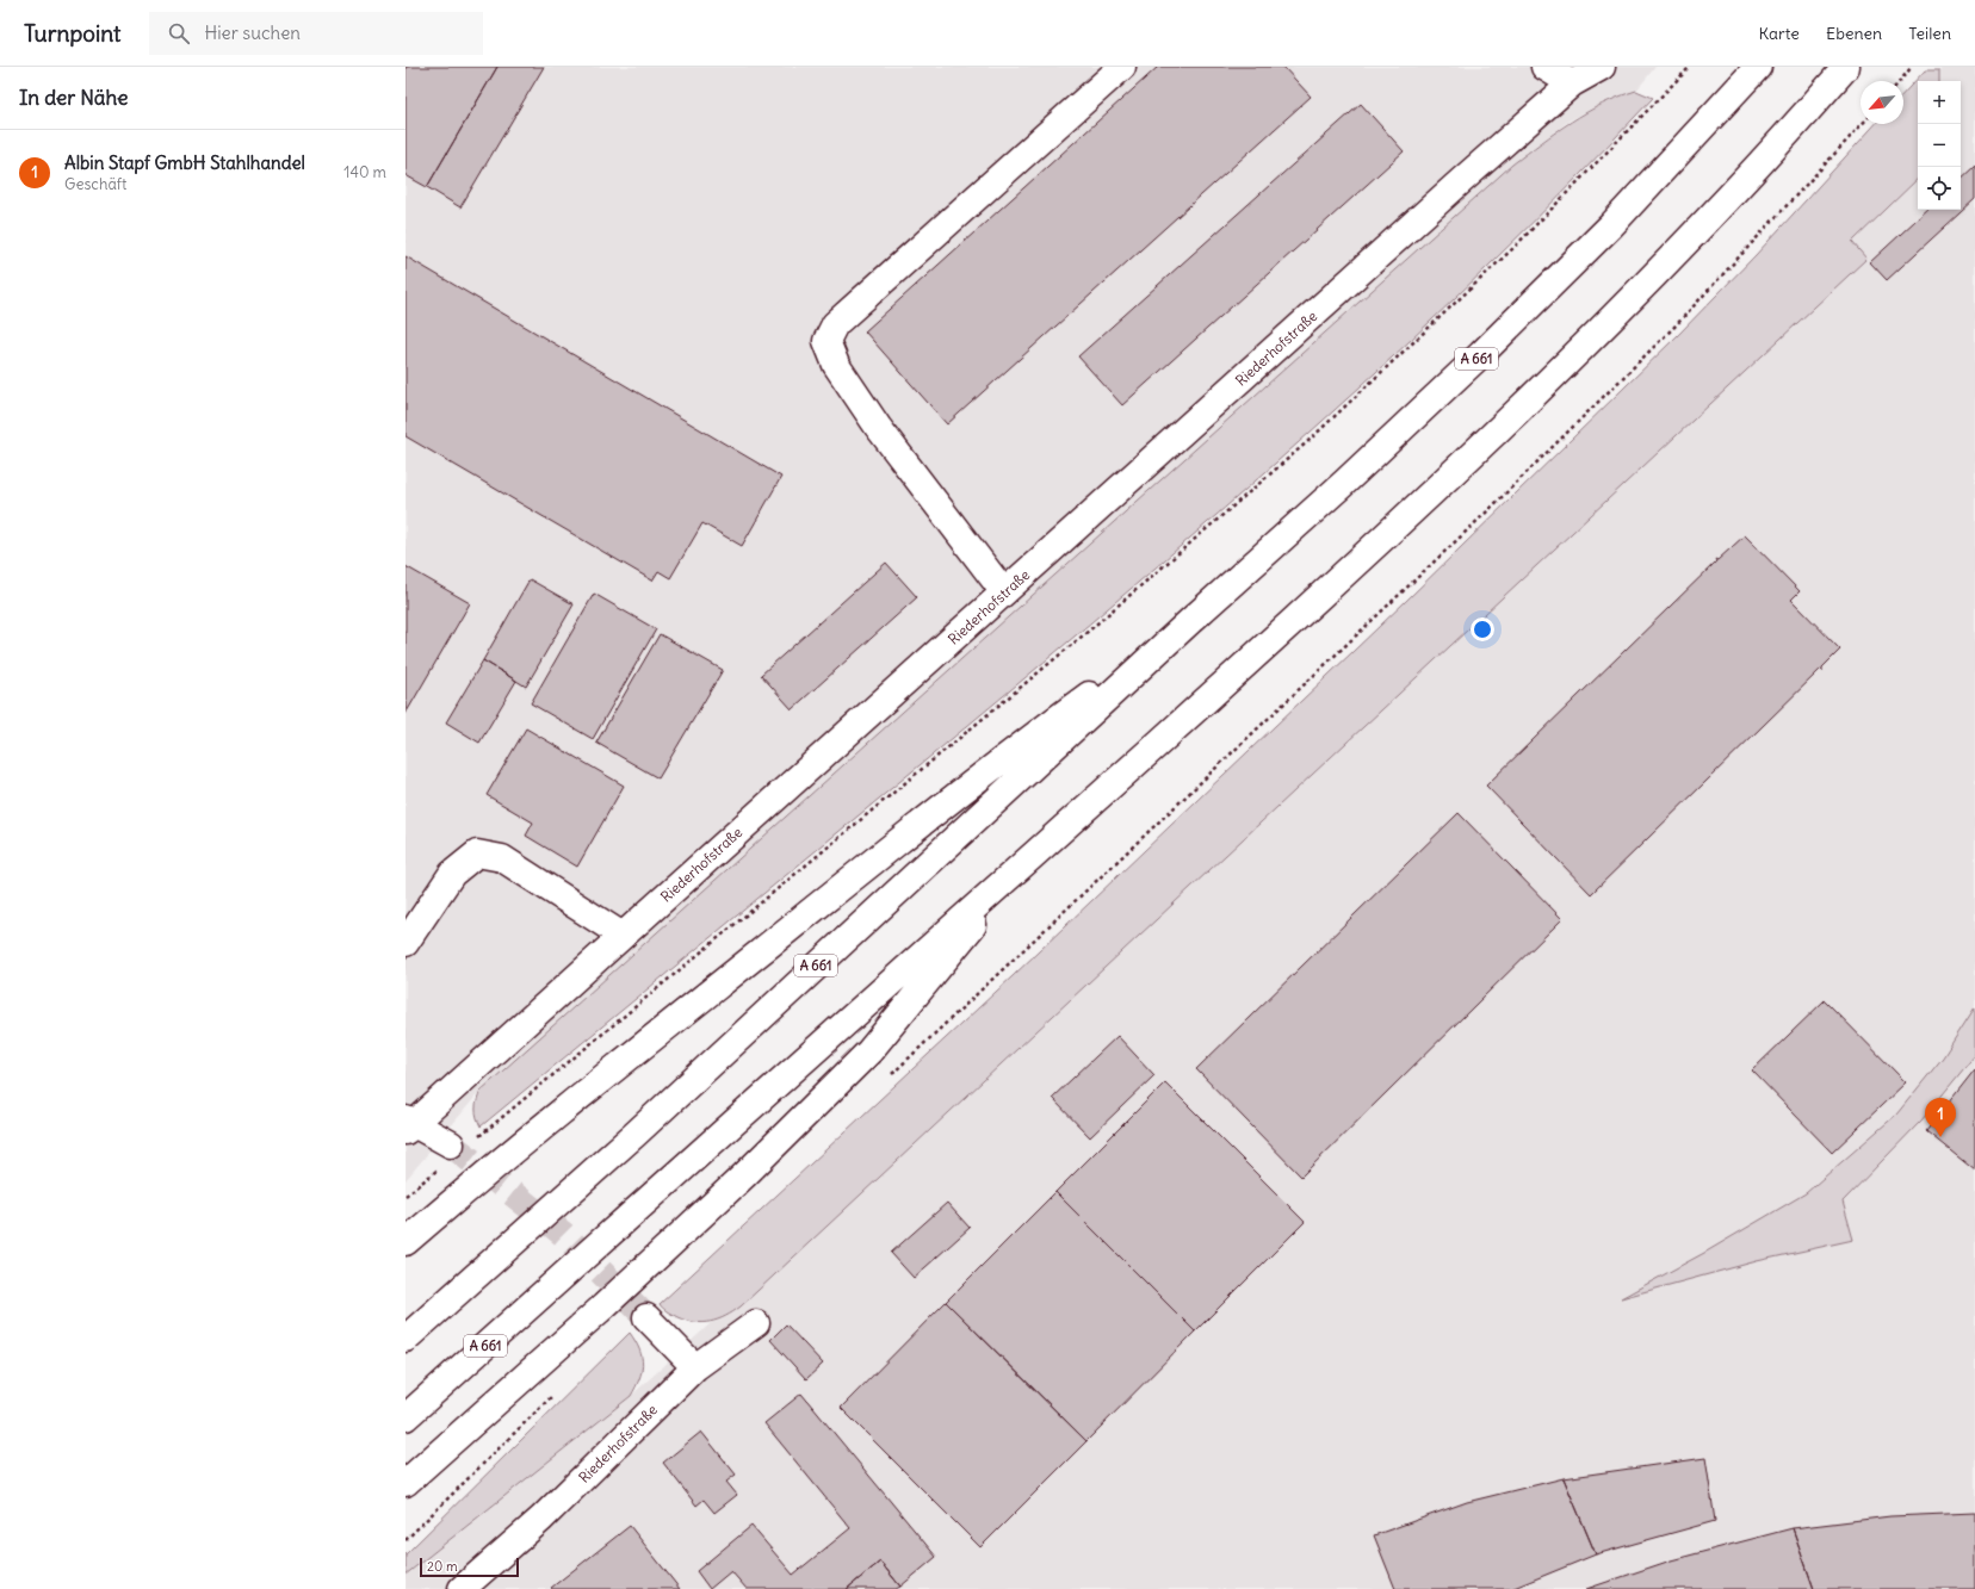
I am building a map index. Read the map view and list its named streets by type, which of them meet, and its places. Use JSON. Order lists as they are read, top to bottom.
{
  "streets": {
    "main road": ["Riederhofstraße", "A 661"]
  },
  "scale_bar": "20 m",
  "north": "bottom left",
  "page": {
    "header": "Turnpoint",
    "search": "Hier suchen",
    "nav": ["Karte", "Ebenen", "Teilen"],
    "heading": "In der Nähe",
    "map_buttons": ["+", "−"],
    "list": [
      {
        "mark": "1",
        "name": "Albin Stapf GmbH Stahlhandel",
        "note": "Geschäft",
        "value": "140 m"
      }
    ],
    "pins": "1",
    "scale": "20 m"
  }
}
